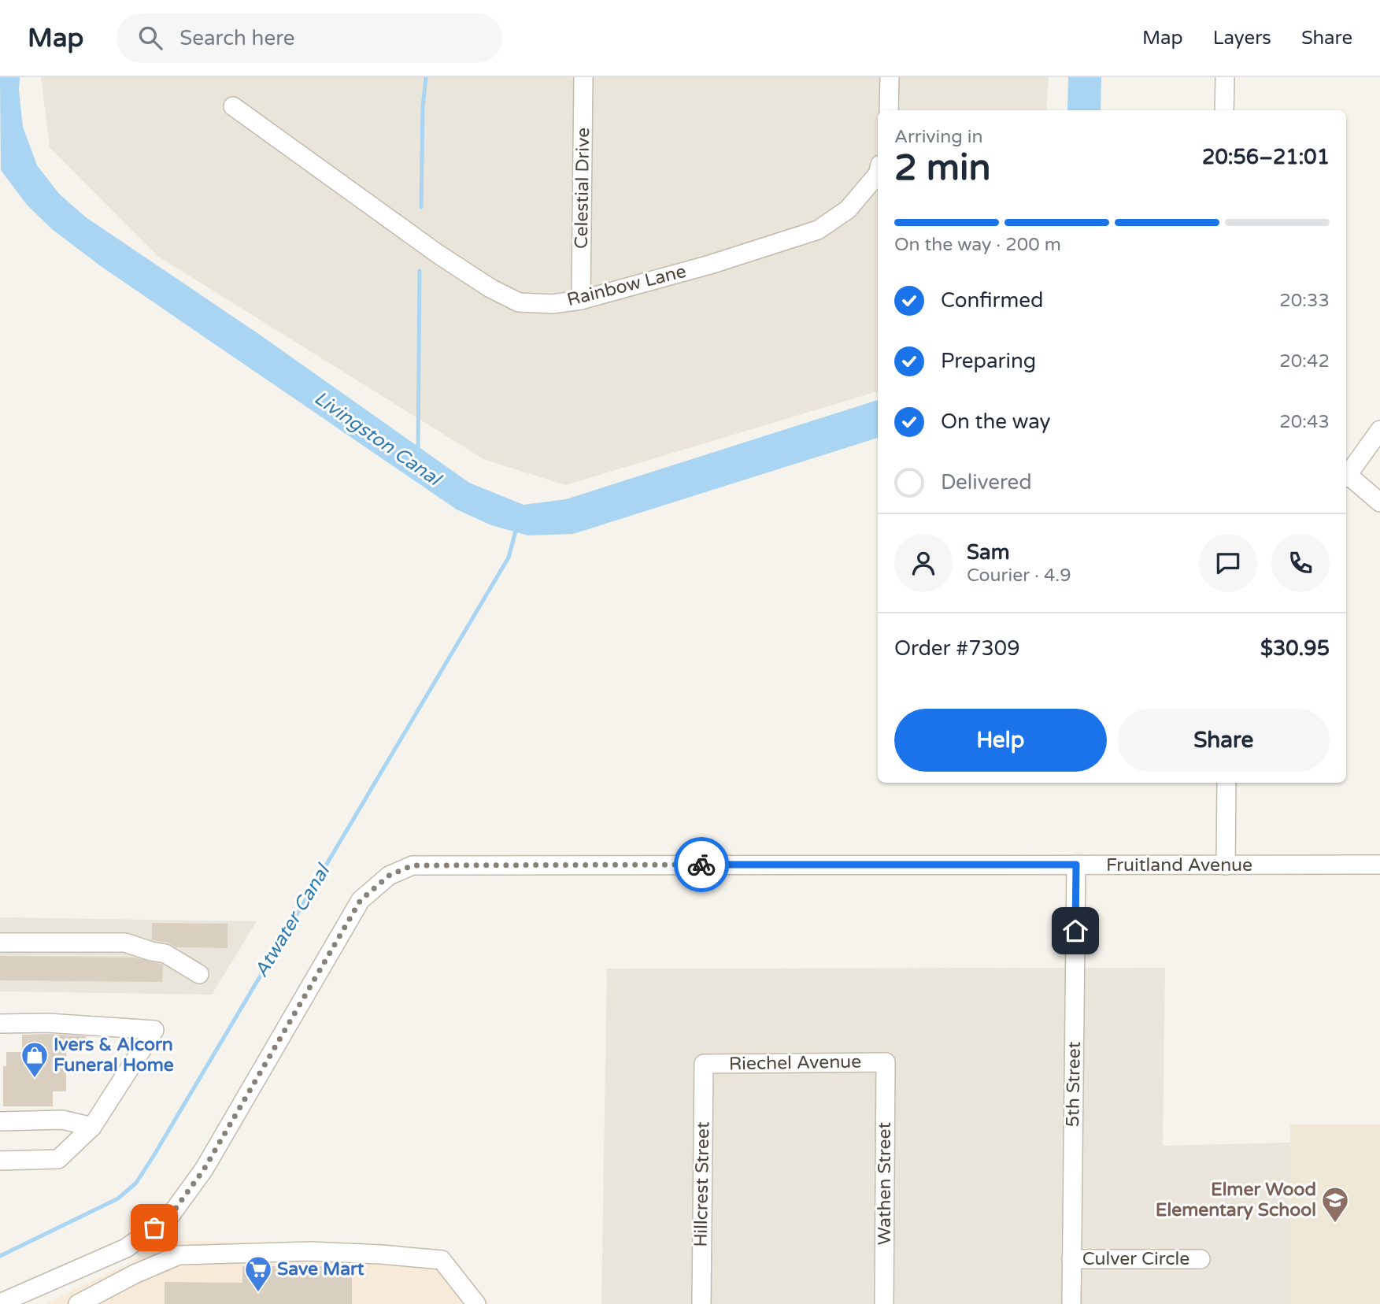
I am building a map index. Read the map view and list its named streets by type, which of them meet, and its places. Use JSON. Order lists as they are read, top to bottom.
{
  "streets": {
    "street": [
      "Celestial Drive",
      "Rainbow Lane",
      "Fruitland Avenue",
      "Riechel Avenue",
      "5th Street",
      "Wathen Street",
      "Hillcrest Street",
      "Culver Circle"
    ]
  },
  "crossings": [
    ["Celestial Drive", "Rainbow Lane"],
    ["Fruitland Avenue", "5th Street"],
    ["Riechel Avenue", "Wathen Street"],
    ["Riechel Avenue", "Hillcrest Street"],
    ["5th Street", "Culver Circle"]
  ],
  "water": ["Livingston Canal", "Atwater Canal"],
  "places": {
    "shop": ["Ivers & Alcorn Funeral Home"],
    "school or university": ["Elmer Wood Elementary School"],
    "supermarket": ["Save Mart"]
  },
  "page": {
    "header": "Map",
    "search": "Search here",
    "nav": ["Map", "Layers", "Share"],
    "heading": ["2 min", "Arriving in", "20:56–21:01"],
    "panel": [
      "Sam",
      "Courier · 4.9",
      "Order #7309",
      "$30.95"
    ],
    "bar": "On the way · 200 m",
    "list": [
      ["Confirmed", "20:33"],
      ["Preparing", "20:42"],
      ["On the way", "20:43"],
      "Delivered"
    ],
    "buttons": ["Help", "Share"]
  }
}
